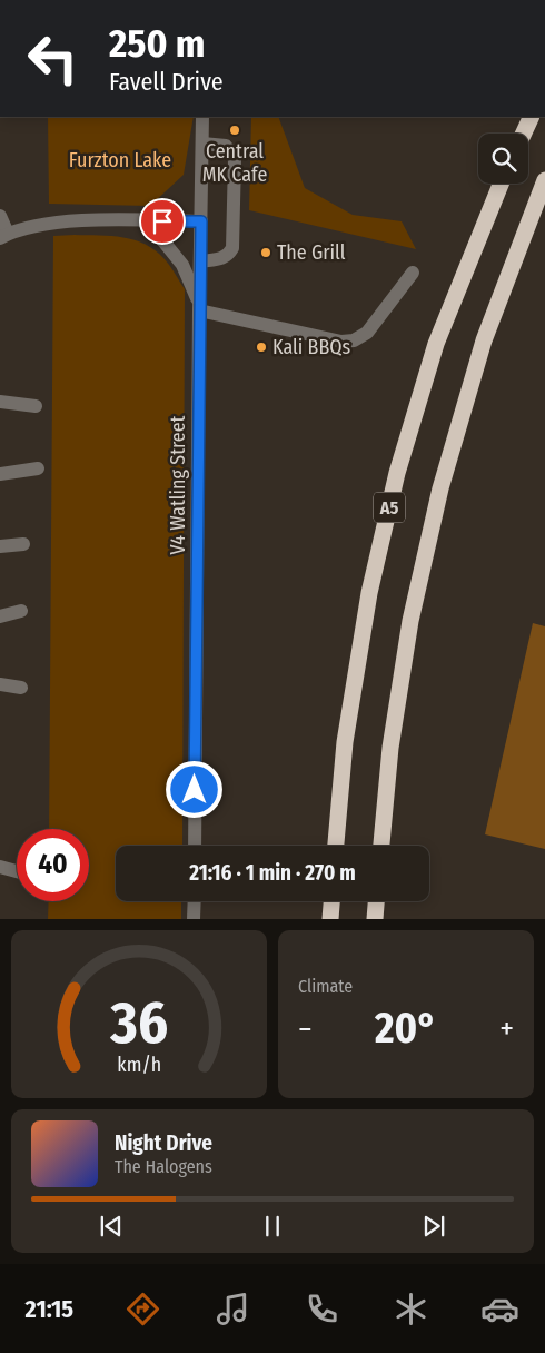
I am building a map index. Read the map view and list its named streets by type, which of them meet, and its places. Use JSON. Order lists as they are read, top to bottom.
{
  "streets": {
    "highway": ["A5"],
    "street": ["V4 Watling Street"]
  },
  "parks": ["Furzton Lake"],
  "places": ["Central MK Cafe", "The Grill", "Kali BBQs"],
  "page": {
    "turn": ["250 m", "Favell Drive"],
    "limit": "40",
    "trip": "21:16 · 1 min · 270 m",
    "tile": "Climate",
    "heat": ["−", "20°", "+"],
    "song": ["Night Drive", "The Halogens"],
    "tabs": "21:15",
    "gauge": ["36", "km/h"]
  }
}
